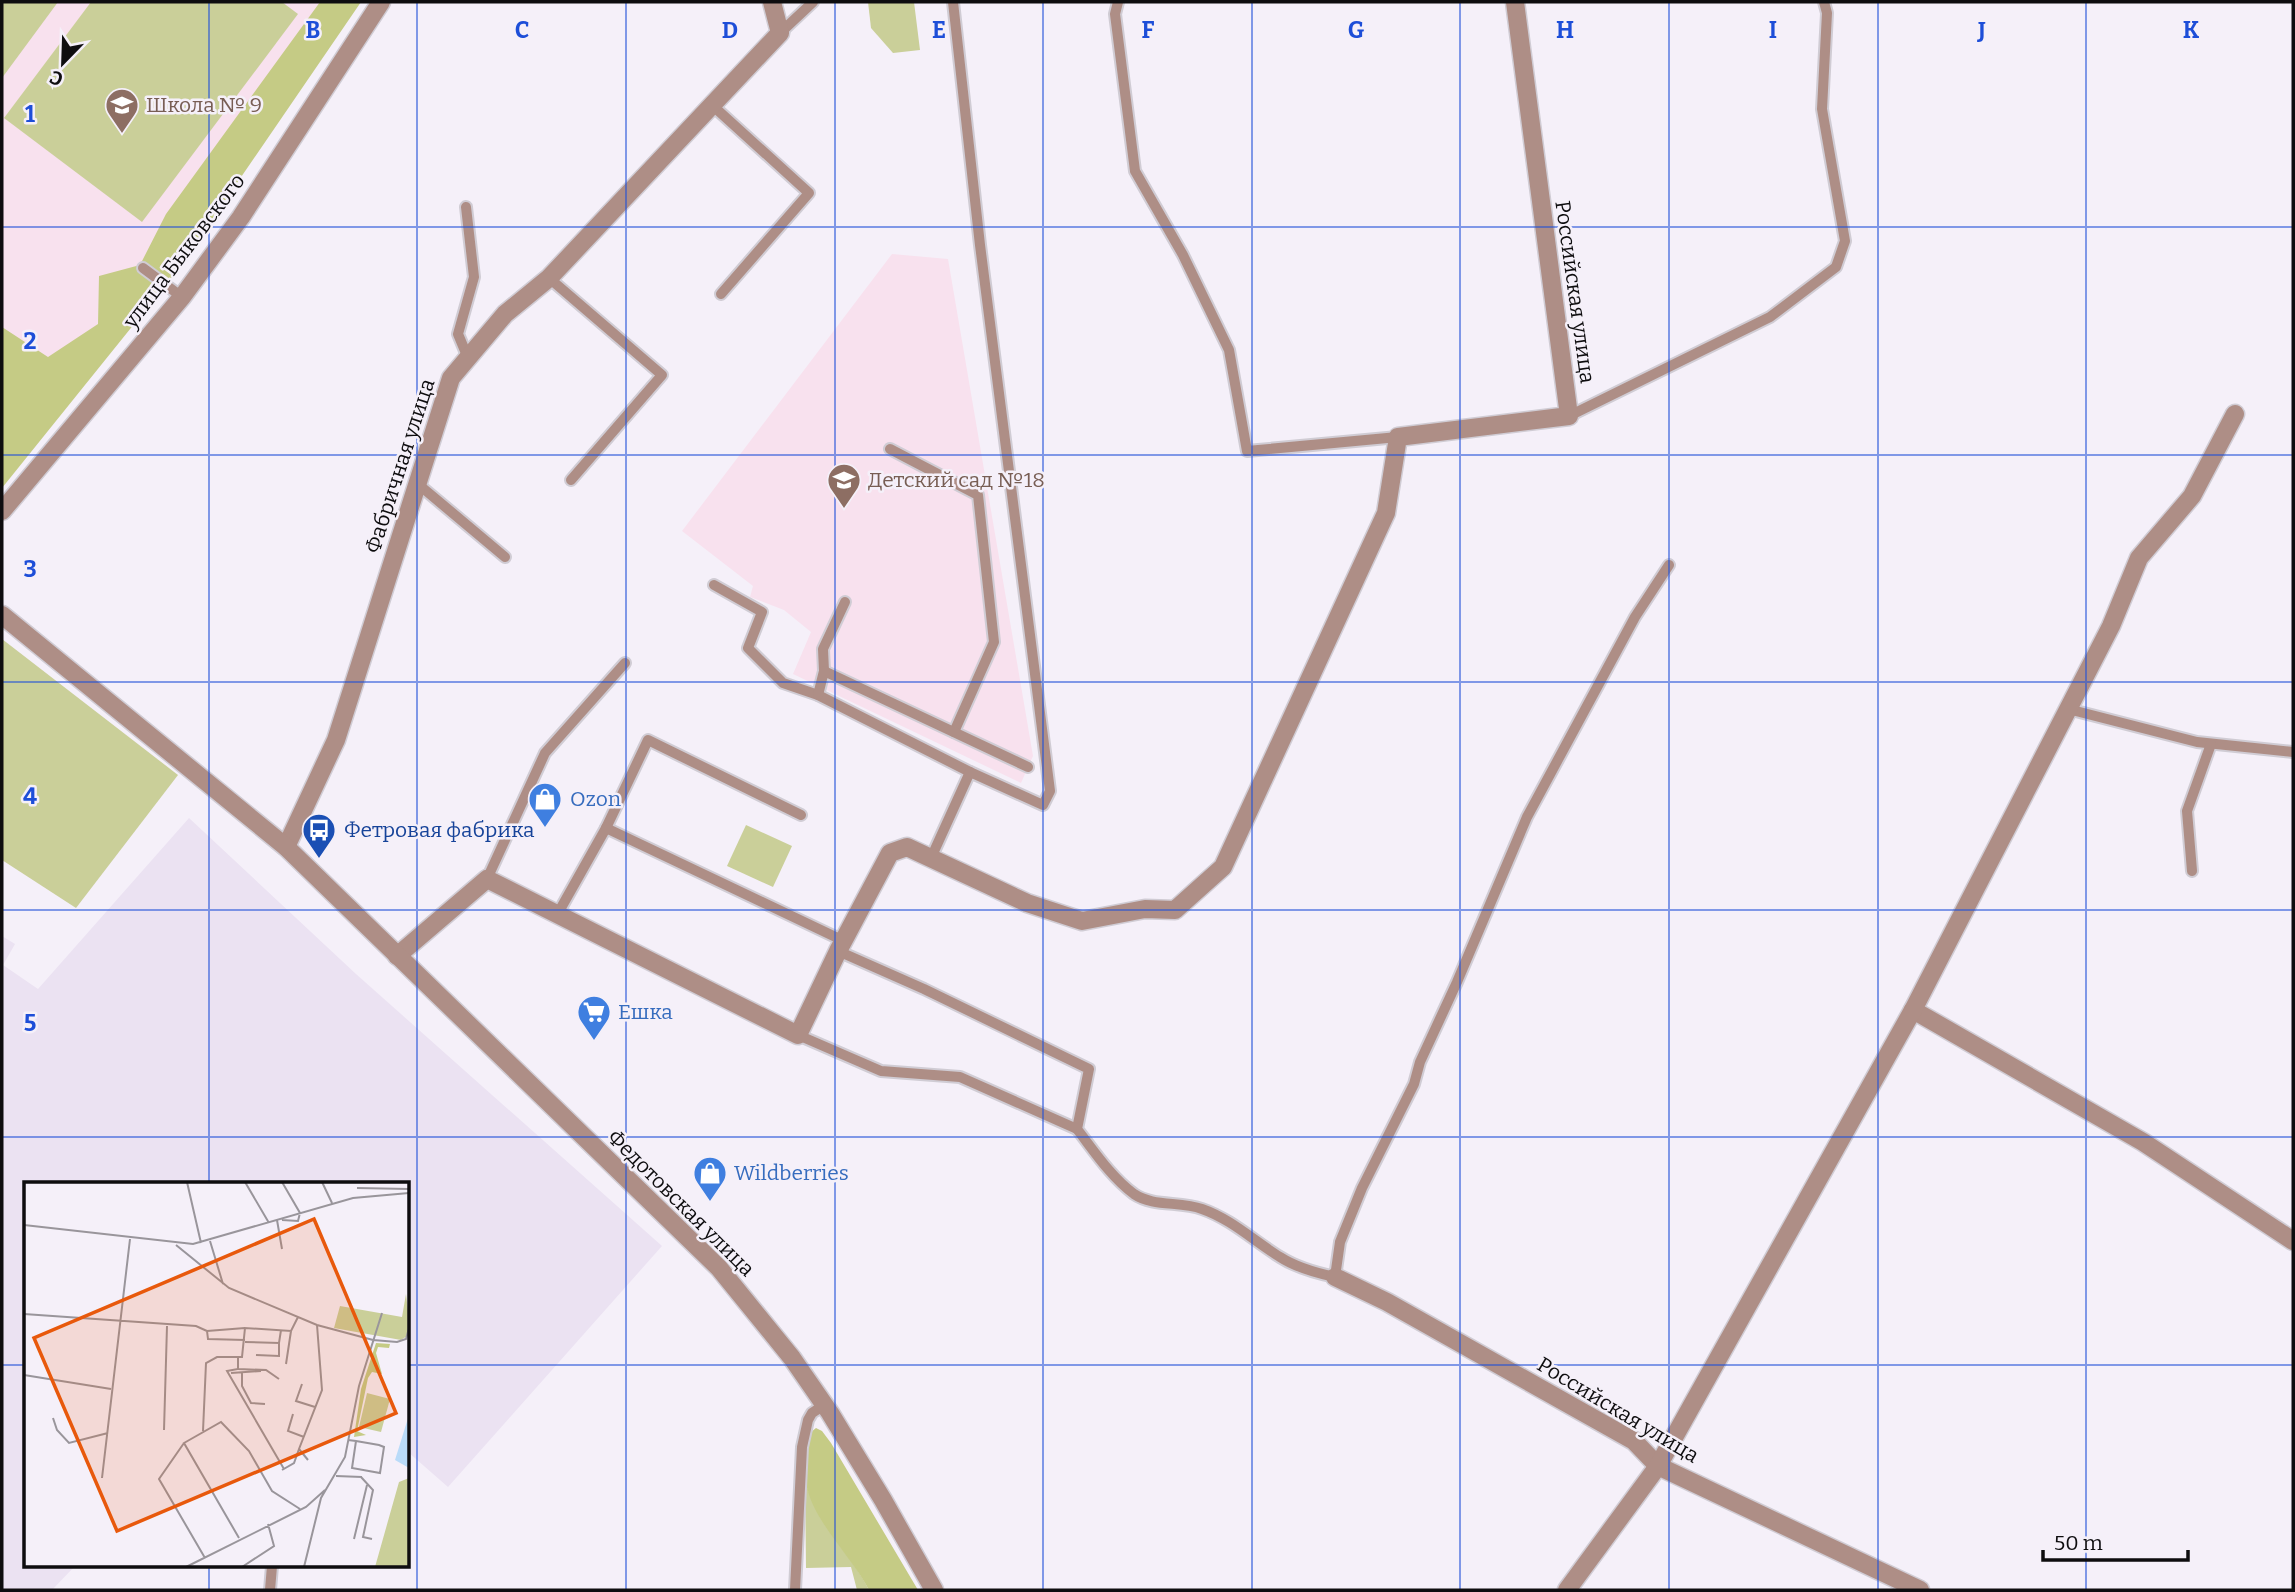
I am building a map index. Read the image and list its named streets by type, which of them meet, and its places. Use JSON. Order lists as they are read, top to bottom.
{
  "streets": {
    "street": [
      "улица Быковского",
      "Российская улица",
      "Фабричная улица",
      "Федотовская улица"
    ]
  },
  "places": {
    "school or university": ["Школа № 9", "Детский сад №18"],
    "shop": ["Ozon", "Wildberries"],
    "bus stop": ["Фетровая фабрика"],
    "supermarket": ["Ешка"]
  },
  "scale_bar": "50 m",
  "north": "bottom left",
  "grid": {
    "columns": [
      "B",
      "C",
      "D",
      "E",
      "F",
      "G",
      "H",
      "I",
      "J",
      "K"
    ],
    "rows": [
      "1",
      "2",
      "3",
      "4",
      "5"
    ]
  }
}
